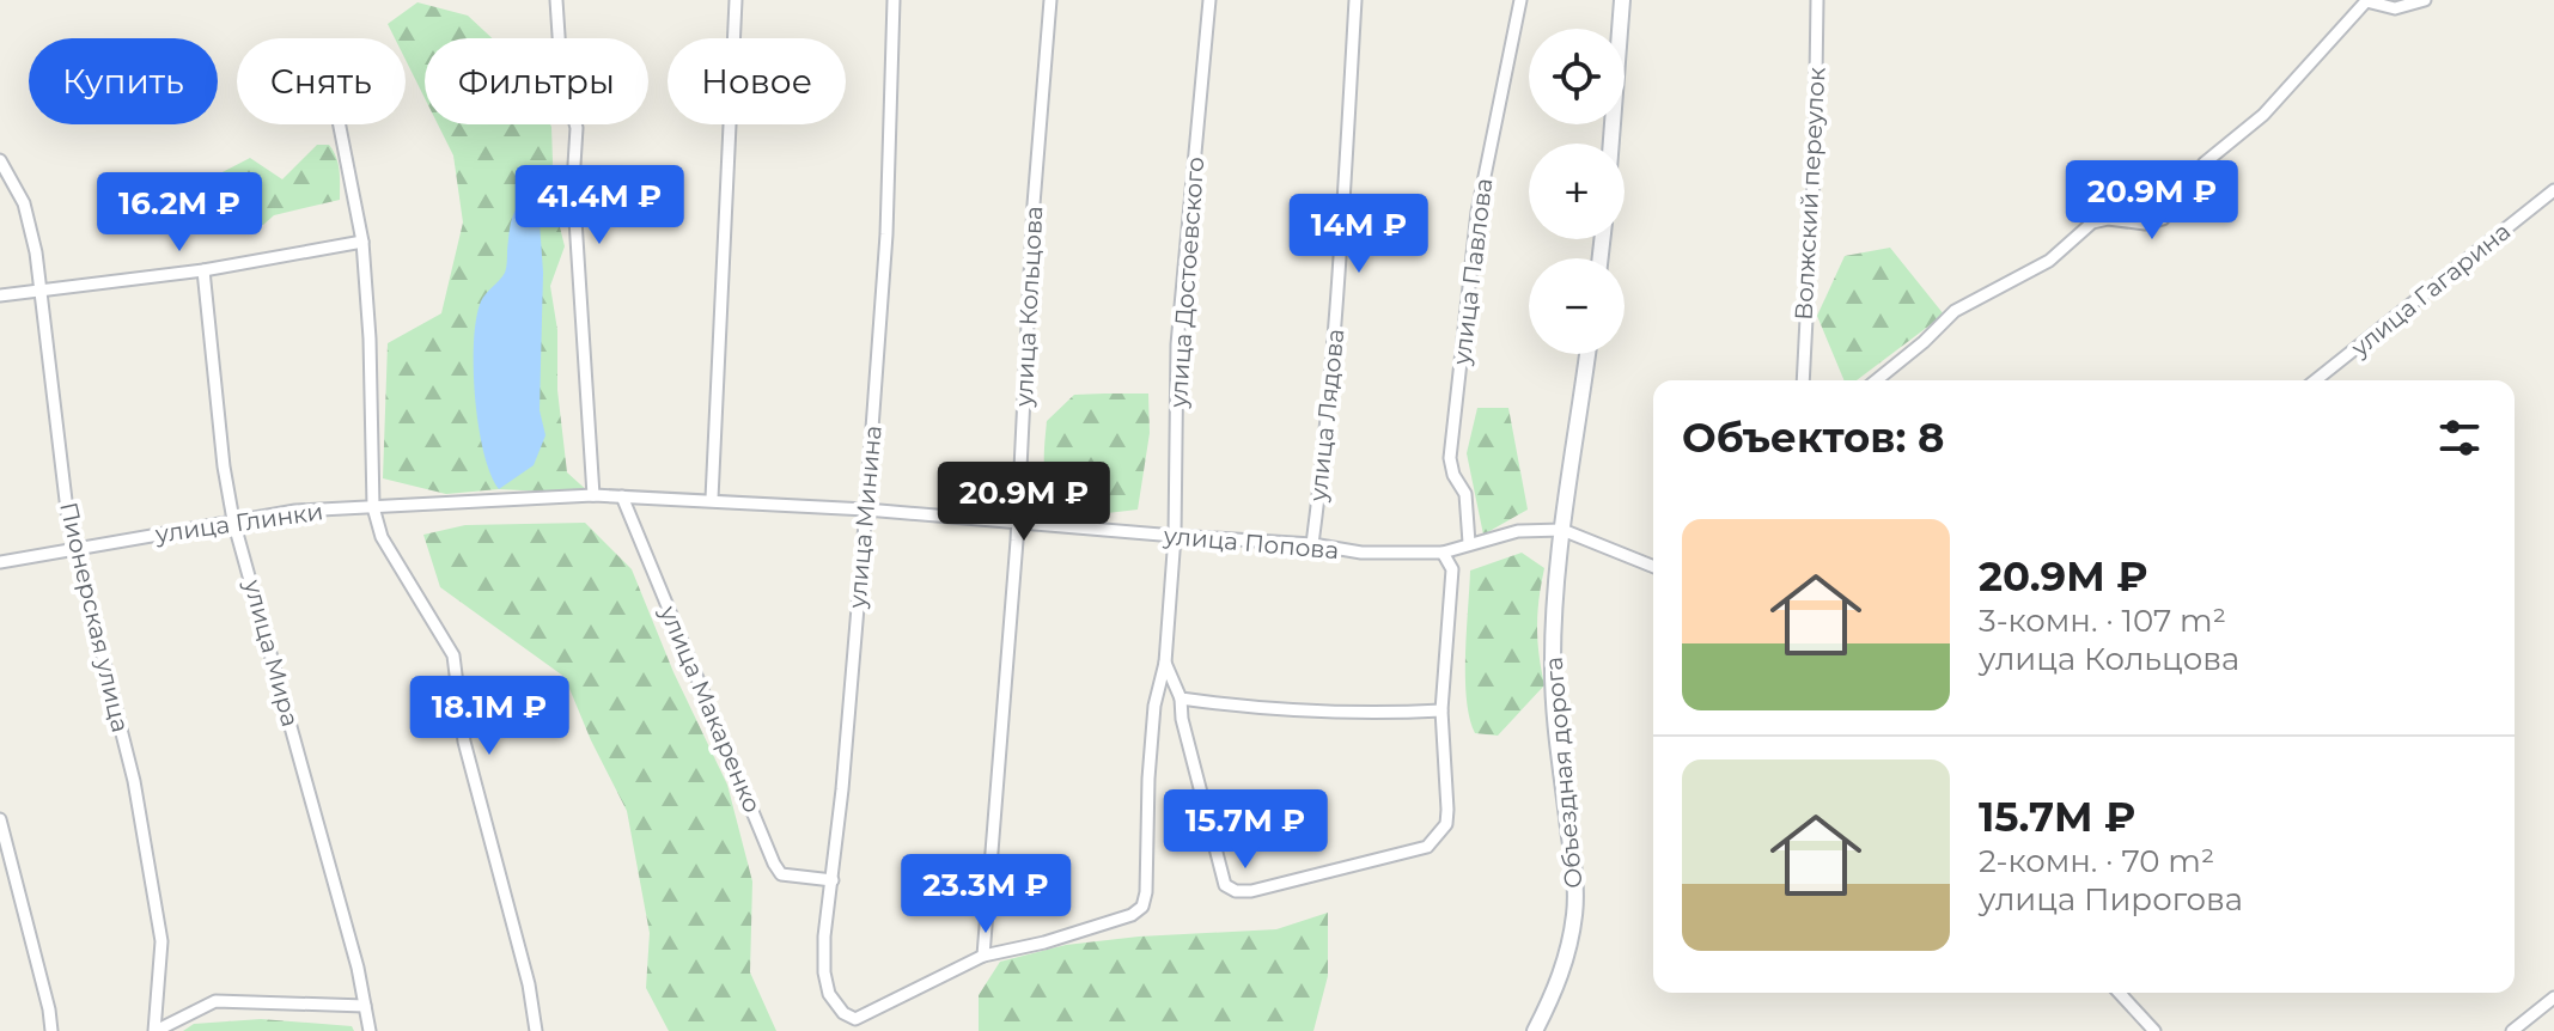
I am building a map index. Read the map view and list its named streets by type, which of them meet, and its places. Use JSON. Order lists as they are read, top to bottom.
{
  "streets": {
    "main road": ["Объездная дорога"],
    "street": [
      "Волжский переулок",
      "улица Павлова",
      "улица Достоевского",
      "улица Гагарина",
      "улица Кольцова",
      "улица Лядова",
      "улица Минина",
      "улица Глинки",
      "улица Попова",
      "Пионерская улица",
      "улица Мира",
      "улица Макаренко"
    ]
  },
  "crossings": [
    ["улица Павлова", "улица Попова"],
    ["улица Достоевского", "улица Кольцова"],
    ["улица Достоевского", "улица Минина"],
    ["улица Достоевского", "улица Попова"],
    ["улица Кольцова", "улица Минина"],
    ["улица Кольцова", "улица Попова"],
    ["улица Лядова", "улица Попова"],
    ["улица Минина", "улица Попова"],
    ["улица Минина", "улица Макаренко"],
    ["улица Глинки", "улица Попова"],
    ["улица Глинки", "Пионерская улица"],
    ["улица Глинки", "улица Мира"],
    ["улица Попова", "улица Макаренко"],
    ["улица Попова", "Объездная дорога"]
  ],
  "page": {
    "map_buttons": ["+", "−"],
    "chip": [
      "Купить",
      "Снять",
      "Фильтры",
      "Новое"
    ],
    "price": [
      "20.9M ₽",
      "41.4M ₽",
      "16.2M ₽",
      "14M ₽",
      "20.9M ₽",
      "18.1M ₽",
      "15.7M ₽",
      "23.3M ₽"
    ],
    "heading": "Объектов: 8",
    "list": [
      {
        "name": "20.9M ₽",
        "note": "3-комн. · 107 m² · улица Кольцова"
      },
      {
        "name": "15.7M ₽",
        "note": "2-комн. · 70 m² · улица Пирогова"
      }
    ]
  }
}
